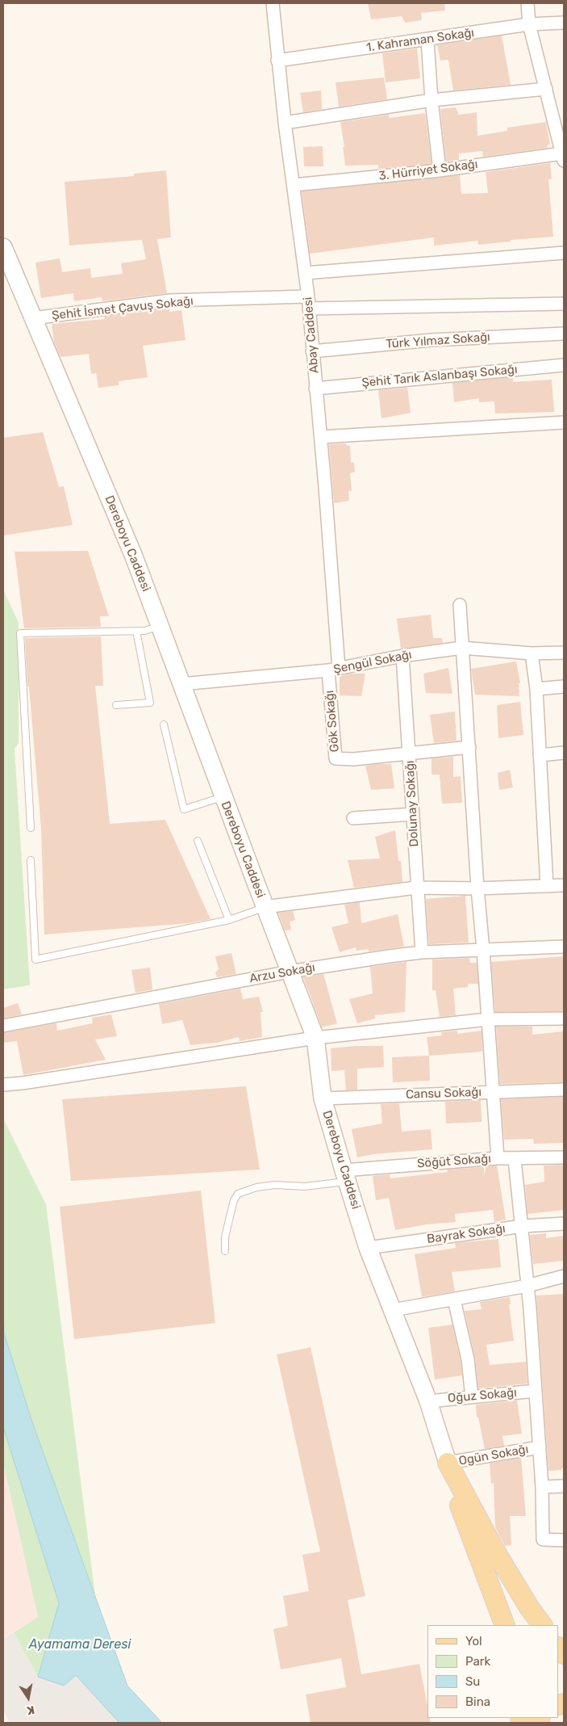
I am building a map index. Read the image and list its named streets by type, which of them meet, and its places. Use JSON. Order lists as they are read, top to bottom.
{
  "streets": {
    "main road": ["Dereboyu Caddesi"],
    "street": [
      "1. Kahraman Sokağı",
      "3. Hürriyet Sokağı",
      "Şehit İsmet Çavuş Sokağı",
      "Abay Caddesi",
      "Türk Yılmaz Sokağı",
      "Şehit Tarık Aslanbaşı Sokağı",
      "Şengül Sokağı",
      "Gök Sokağı",
      "Dolunay Sokağı",
      "Arzu Sokağı",
      "Cansu Sokağı",
      "Söğüt Sokağı",
      "Bayrak Sokağı",
      "Oğuz Sokağı",
      "Ogün Sokağı"
    ]
  },
  "crossings": [
    ["1. Kahraman Sokağı", "Abay Caddesi"],
    ["3. Hürriyet Sokağı", "Abay Caddesi"],
    ["Şehit İsmet Çavuş Sokağı", "Abay Caddesi"],
    ["Şehit İsmet Çavuş Sokağı", "Dereboyu Caddesi"],
    ["Abay Caddesi", "Türk Yılmaz Sokağı"],
    ["Abay Caddesi", "Şehit Tarık Aslanbaşı Sokağı"],
    ["Abay Caddesi", "Şengül Sokağı"],
    ["Abay Caddesi", "Gök Sokağı"],
    ["Dereboyu Caddesi", "Şengül Sokağı"],
    ["Dereboyu Caddesi", "Arzu Sokağı"],
    ["Dereboyu Caddesi", "Cansu Sokağı"],
    ["Dereboyu Caddesi", "Söğüt Sokağı"],
    ["Dereboyu Caddesi", "Bayrak Sokağı"],
    ["Dereboyu Caddesi", "Oğuz Sokağı"],
    ["Dereboyu Caddesi", "Ogün Sokağı"],
    ["Şengül Sokağı", "Gök Sokağı"],
    ["Şengül Sokağı", "Dolunay Sokağı"],
    ["Gök Sokağı", "Dolunay Sokağı"],
    ["Dolunay Sokağı", "Arzu Sokağı"]
  ],
  "water": ["Ayamama Deresi"],
  "legend": [
    "Yol",
    "Park",
    "Su",
    "Bina"
  ],
  "north": "bottom"
}
